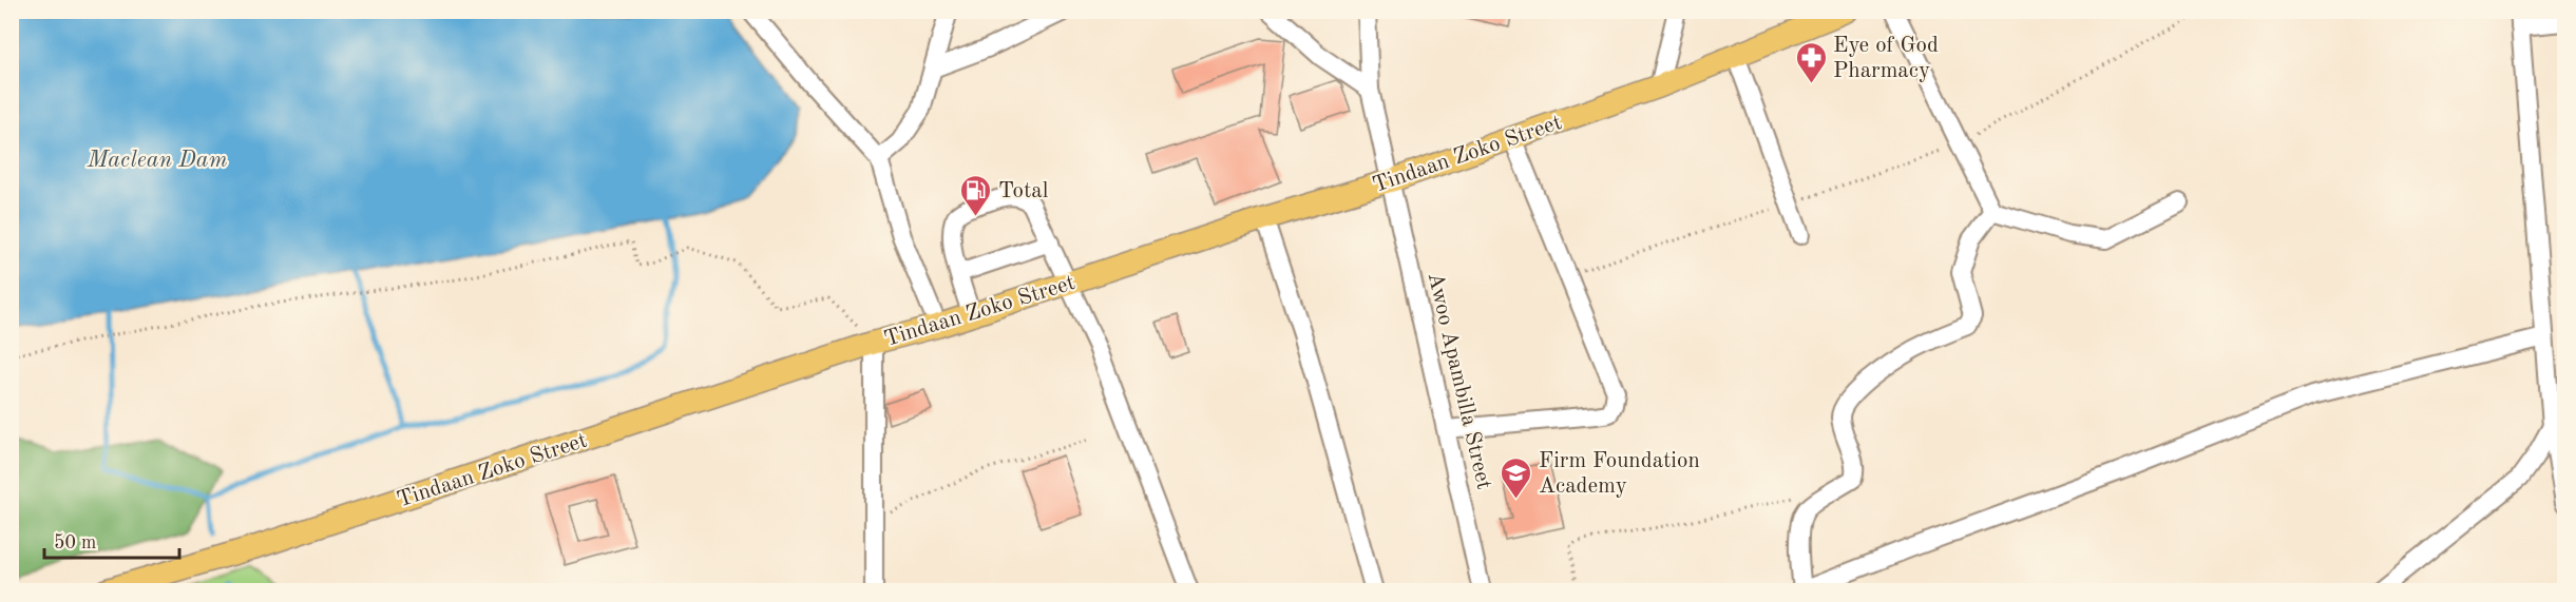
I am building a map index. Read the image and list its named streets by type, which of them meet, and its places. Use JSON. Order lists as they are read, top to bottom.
{
  "streets": {
    "main road": ["Tindaan Zoko Street"],
    "street": ["Awoo Apambilla Street"]
  },
  "crossings": [
    ["Tindaan Zoko Street", "Awoo Apambilla Street"]
  ],
  "water": ["Maclean Dam"],
  "places": {
    "pharmacy": ["Eye of God Pharmacy"],
    "fuel station": ["Total"],
    "school or university": ["Firm Foundation Academy"]
  },
  "scale_bar": "50 m"
}
